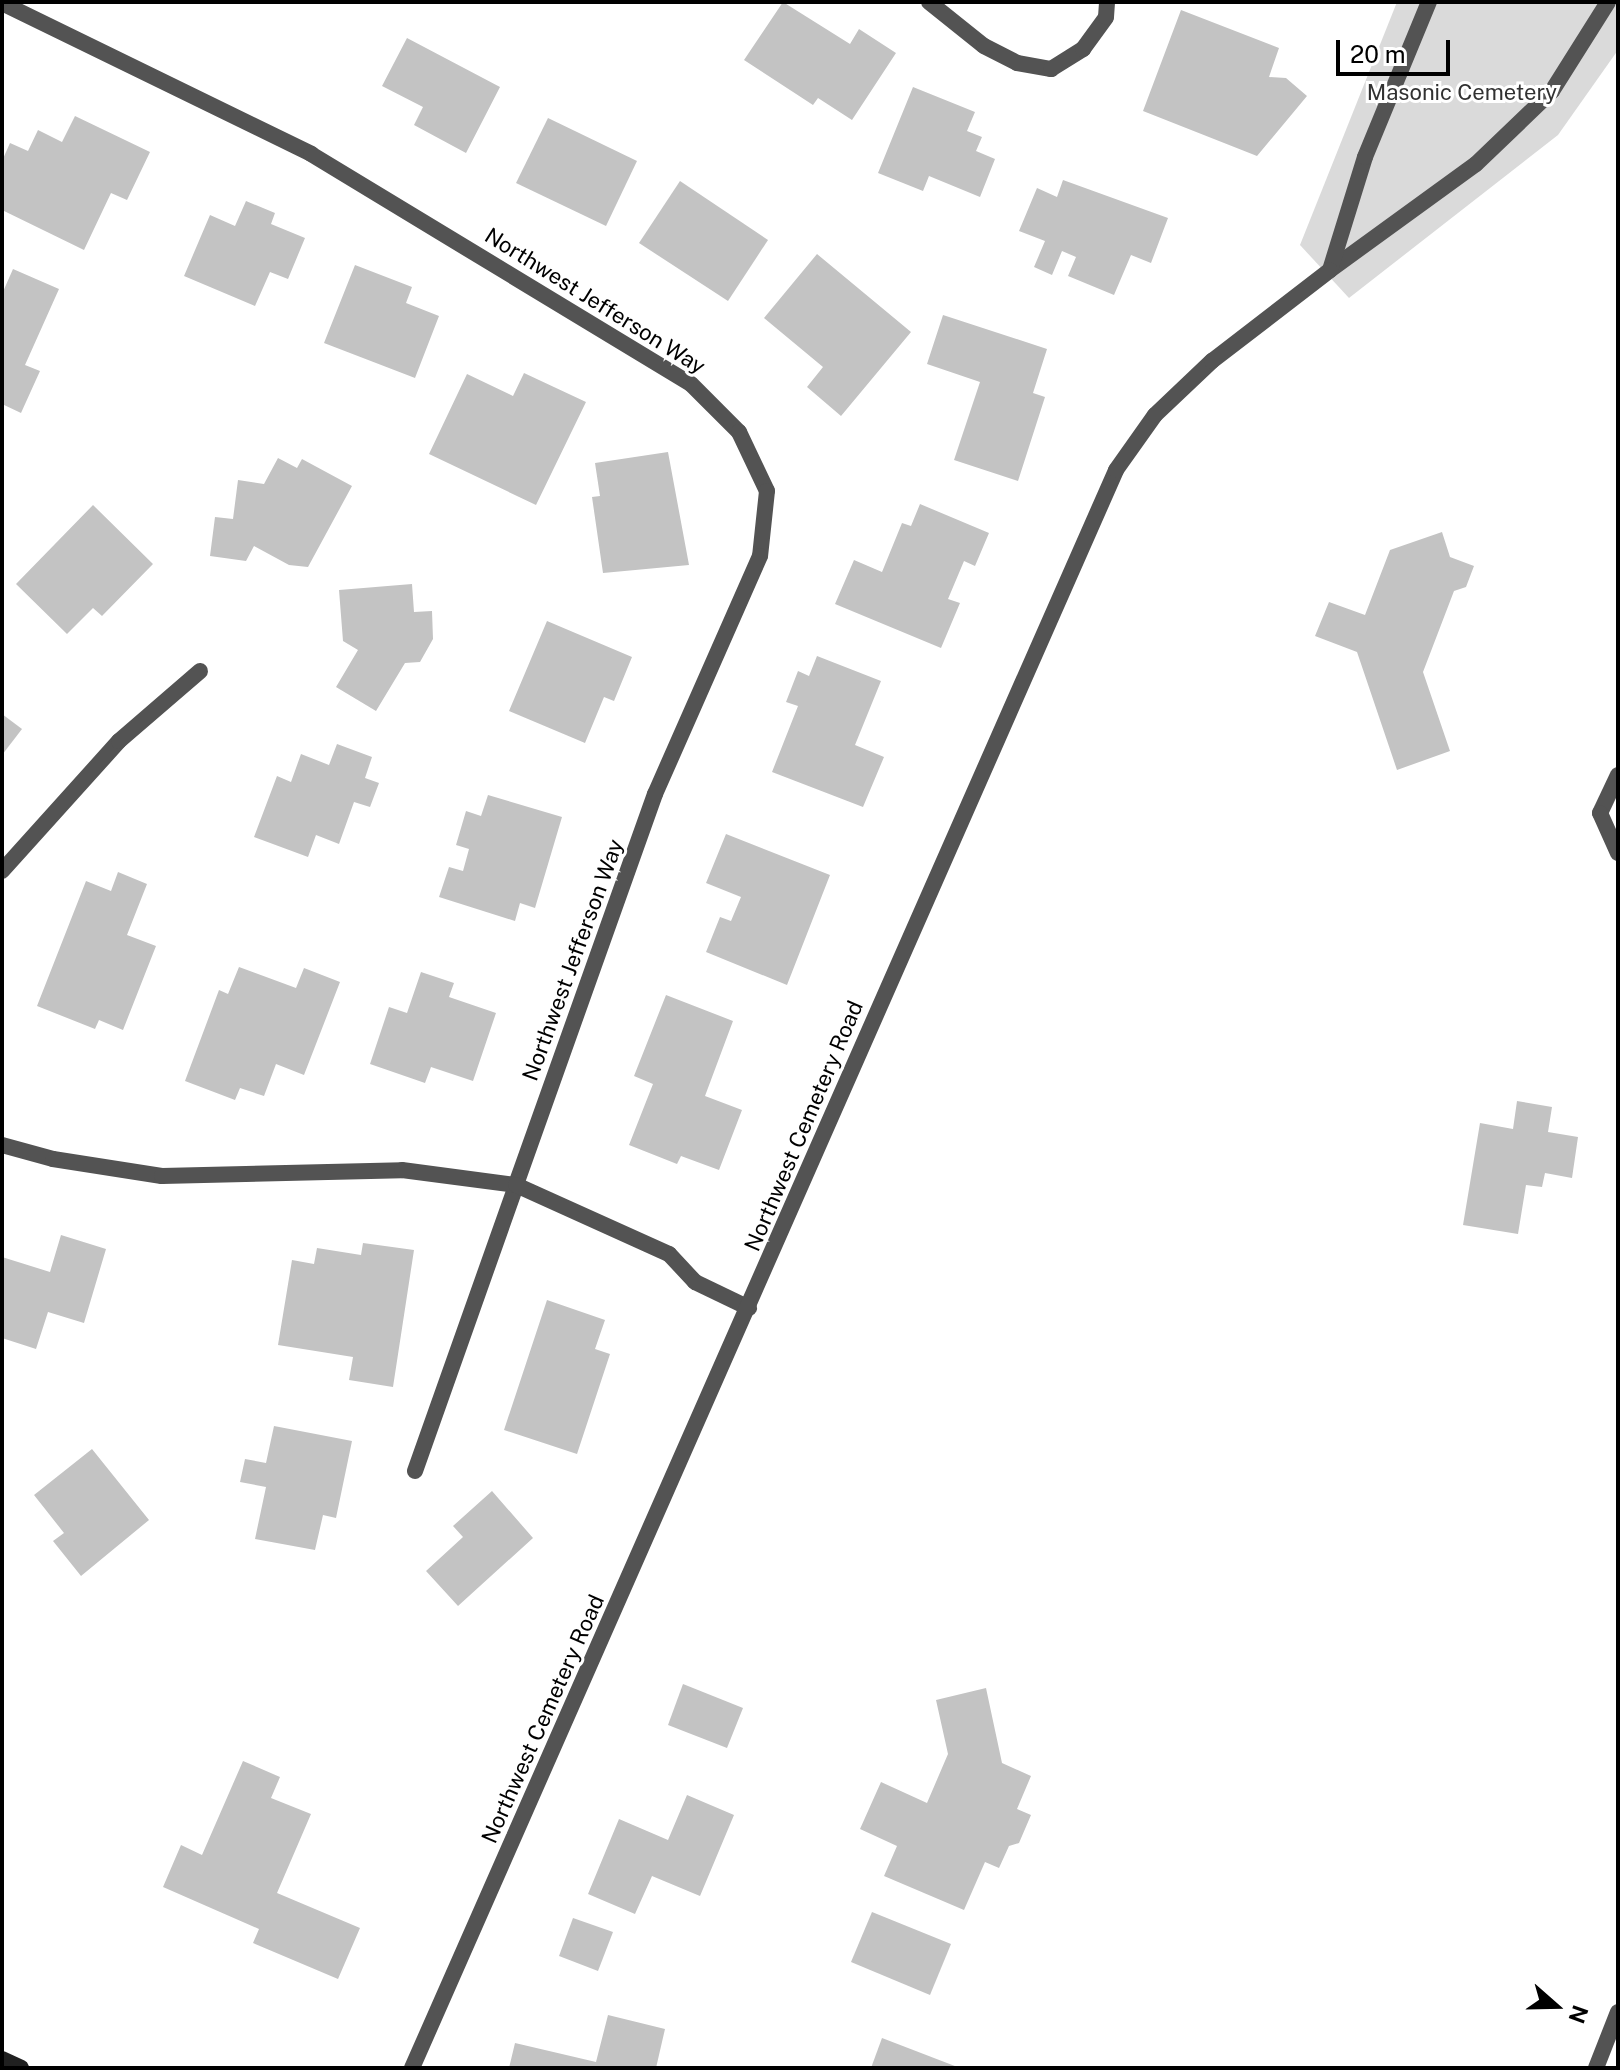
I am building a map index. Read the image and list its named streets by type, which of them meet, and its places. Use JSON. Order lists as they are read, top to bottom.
{
  "streets": {
    "street": ["Northwest Jefferson Way", "Northwest Cemetery Road"]
  },
  "parks": ["Masonic Cemetery"],
  "scale_bar": "20 m",
  "north": "right"
}
